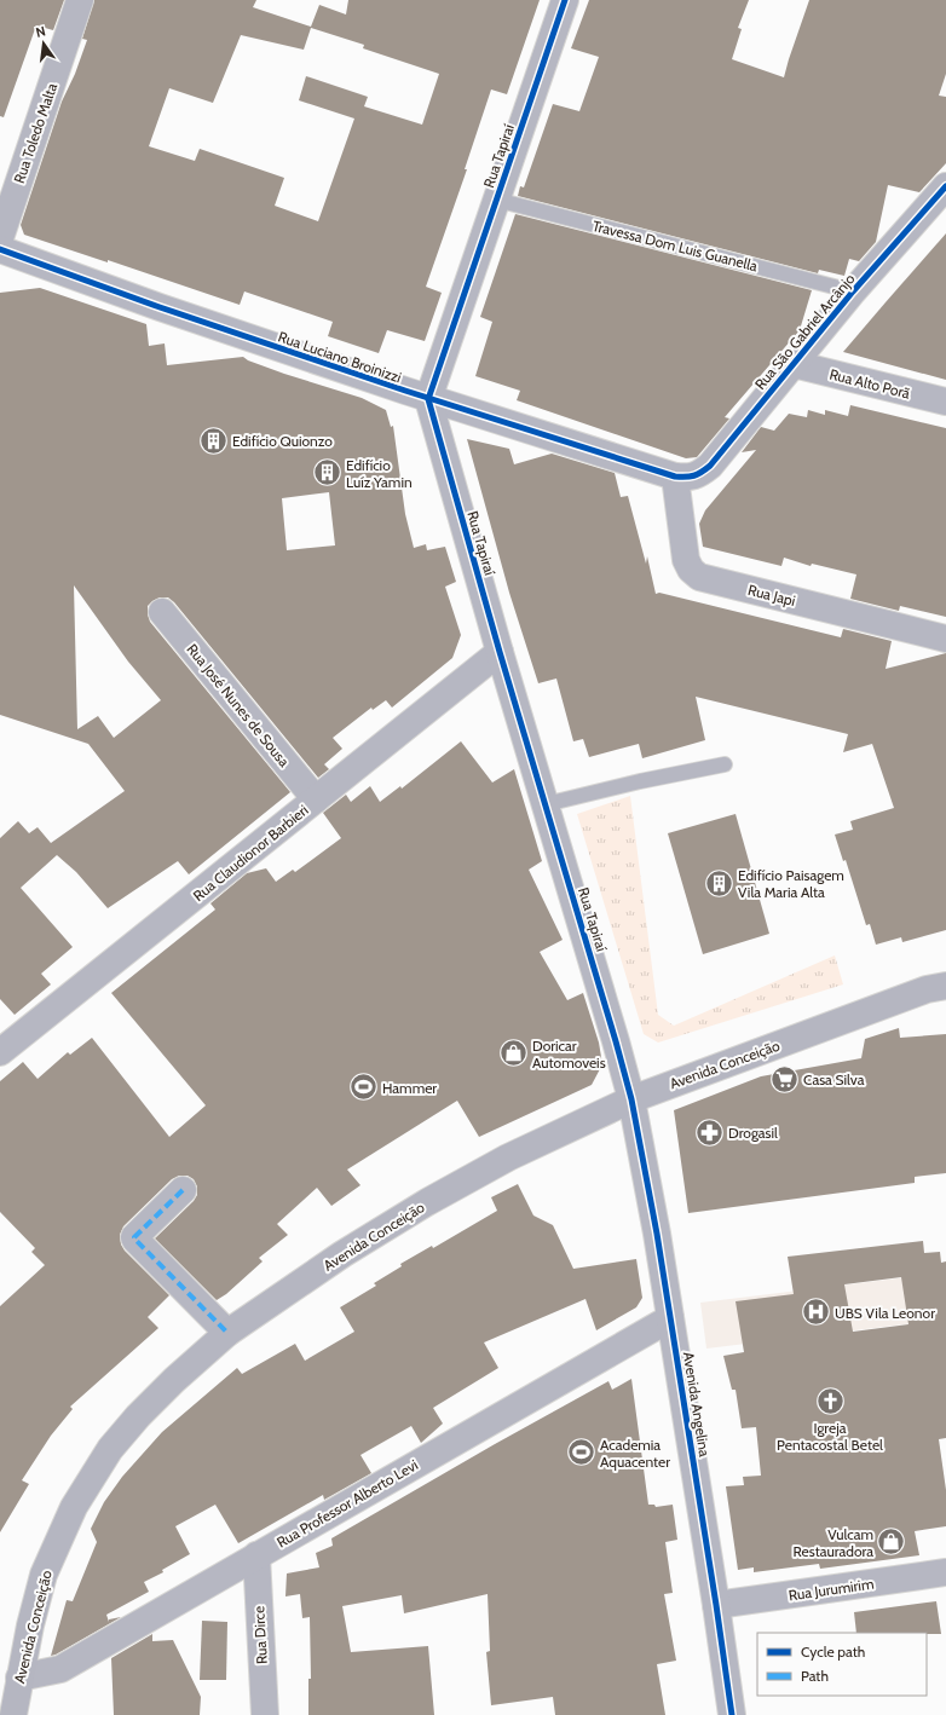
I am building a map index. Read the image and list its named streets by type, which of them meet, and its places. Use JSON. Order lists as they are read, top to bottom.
{
  "streets": {
    "main road": ["Avenida Conceição"],
    "street": [
      "Rua Toledo Malta",
      "Rua Tapiraí",
      "Rua São Gabriel Arcânjo",
      "Rua Luciano Broinizzi",
      "Rua Alto Porã",
      "Rua Japi",
      "Rua José Nunes de Sousa",
      "Rua Claudionor Barbieri",
      "Avenida Angelina",
      "Rua Professor Alberto Levi",
      "Rua Jurumirim",
      "Rua Dirce"
    ],
    "lane": ["Travessa Dom Luis Guanella"]
  },
  "crossings": [
    ["Rua Tapiraí", "Travessa Dom Luis Guanella"],
    ["Rua Tapiraí", "Rua Luciano Broinizzi"],
    ["Rua Tapiraí", "Rua Claudionor Barbieri"],
    ["Rua Tapiraí", "Avenida Conceição"],
    ["Rua Tapiraí", "Avenida Angelina"],
    ["Travessa Dom Luis Guanella", "Rua São Gabriel Arcânjo"],
    ["Rua São Gabriel Arcânjo", "Rua Luciano Broinizzi"],
    ["Rua São Gabriel Arcânjo", "Rua Alto Porã"],
    ["Rua São Gabriel Arcânjo", "Rua Japi"],
    ["Rua Luciano Broinizzi", "Rua Japi"],
    ["Rua José Nunes de Sousa", "Rua Claudionor Barbieri"],
    ["Avenida Conceição", "Avenida Angelina"],
    ["Avenida Conceição", "Rua Professor Alberto Levi"],
    ["Avenida Angelina", "Rua Professor Alberto Levi"],
    ["Avenida Angelina", "Rua Jurumirim"],
    ["Rua Professor Alberto Levi", "Rua Dirce"]
  ],
  "places": {
    "building": ["Edifício Quionzo", "Edifício Luíz Yamin", "Edifício Paisagem Vila Maria Alta"],
    "shop": ["Doricar Automoveis", "Vulcam Restauradora"],
    "supermarket": ["Casa Silva"],
    "sports": ["Hammer", "Academia Aquacenter"],
    "pharmacy": ["Drogasil"],
    "hospital": ["UBS Vila Leonor"],
    "church": ["Igreja Pentacostal Betel"]
  },
  "legend": ["Cycle path", "Path"],
  "north": "top"
}
